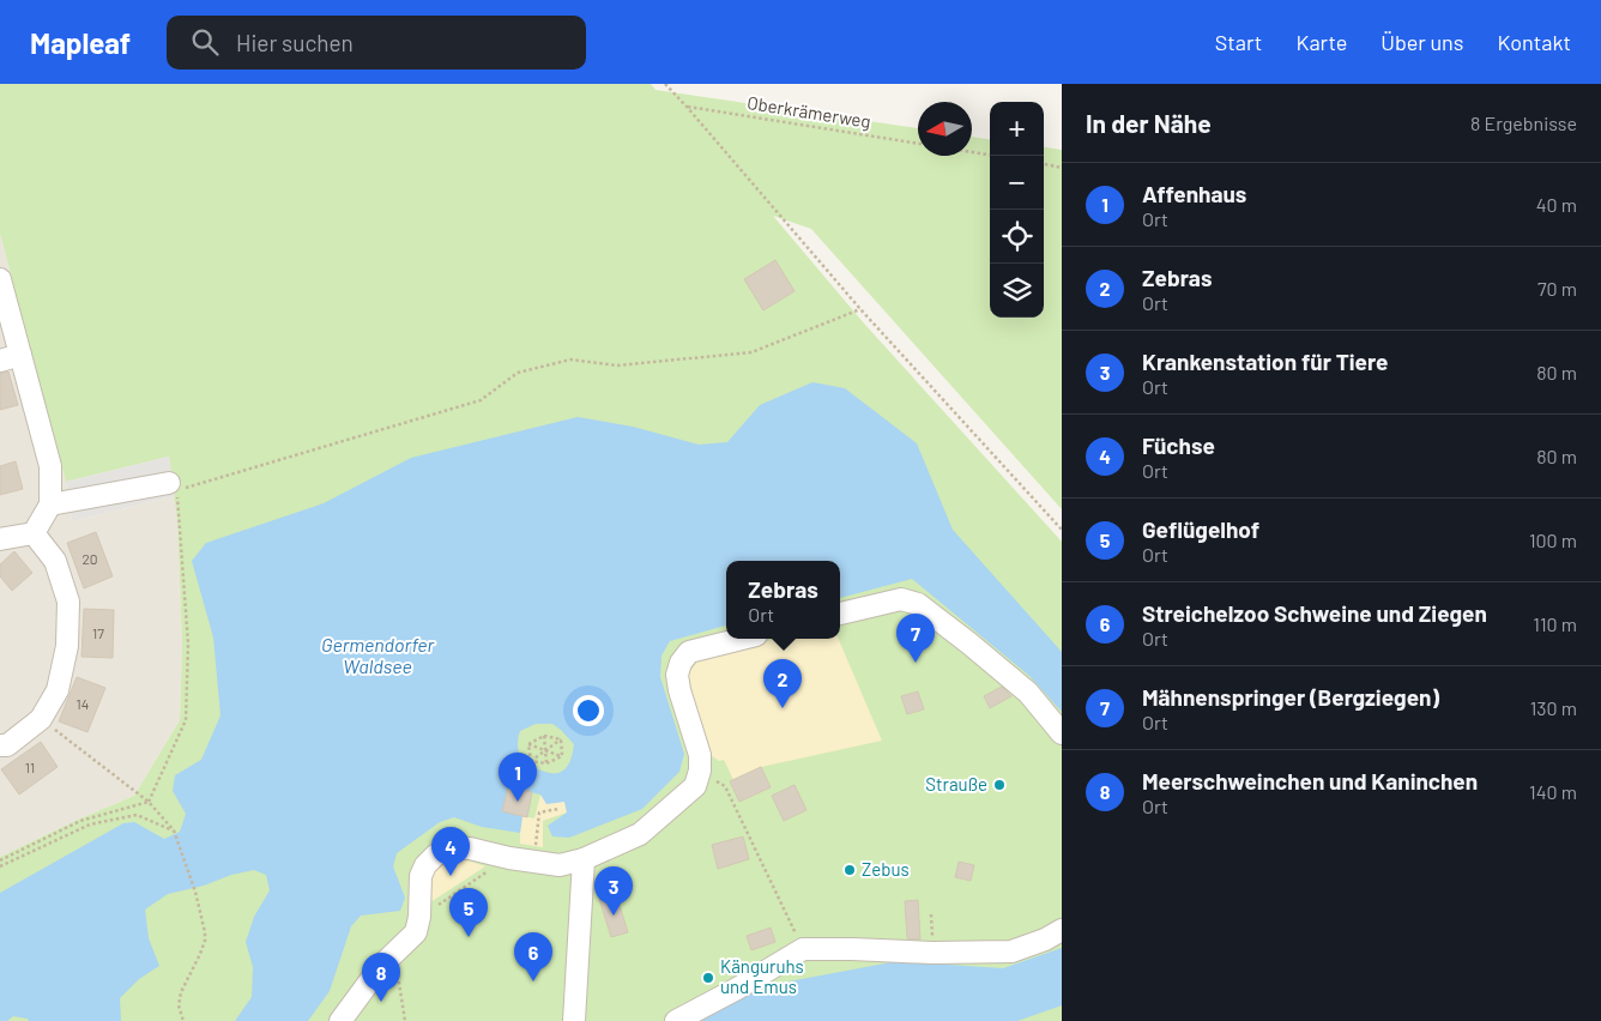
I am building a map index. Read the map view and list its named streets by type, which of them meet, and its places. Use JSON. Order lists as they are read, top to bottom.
{
  "streets": {
    "path": ["Oberkrämerweg"]
  },
  "water": ["Germendorfer Waldsee"],
  "places": ["Strauße", "Zebus", "Känguruhs und Emus"],
  "house_numbers": [
    "20",
    "17",
    "14",
    "11"
  ],
  "north": "left",
  "page": {
    "header": "Mapleaf",
    "search": "Hier suchen",
    "nav": [
      "Start",
      "Karte",
      "Über uns",
      "Kontakt"
    ],
    "heading": ["In der Nähe", "8 Ergebnisse"],
    "map_buttons": ["+", "−"],
    "list": [
      {
        "mark": "1",
        "name": "Affenhaus",
        "note": "Ort",
        "value": "40 m"
      },
      {
        "mark": "2",
        "name": "Zebras",
        "note": "Ort",
        "value": "70 m"
      },
      {
        "mark": "3",
        "name": "Krankenstation für Tiere",
        "note": "Ort",
        "value": "80 m"
      },
      {
        "mark": "4",
        "name": "Füchse",
        "note": "Ort",
        "value": "80 m"
      },
      {
        "mark": "5",
        "name": "Geflügelhof",
        "note": "Ort",
        "value": "100 m"
      },
      {
        "mark": "6",
        "name": "Streichelzoo Schweine und Ziegen",
        "note": "Ort",
        "value": "110 m"
      },
      {
        "mark": "7",
        "name": "Mähnenspringer (Bergziegen)",
        "note": "Ort",
        "value": "130 m"
      },
      {
        "mark": "8",
        "name": "Meerschweinchen und Kaninchen",
        "note": "Ort",
        "value": "140 m"
      }
    ],
    "popup": ["Zebras", "Ort"],
    "pins": [
      "7",
      "2",
      "1",
      "4",
      "3",
      "5",
      "6",
      "8"
    ]
  }
}
